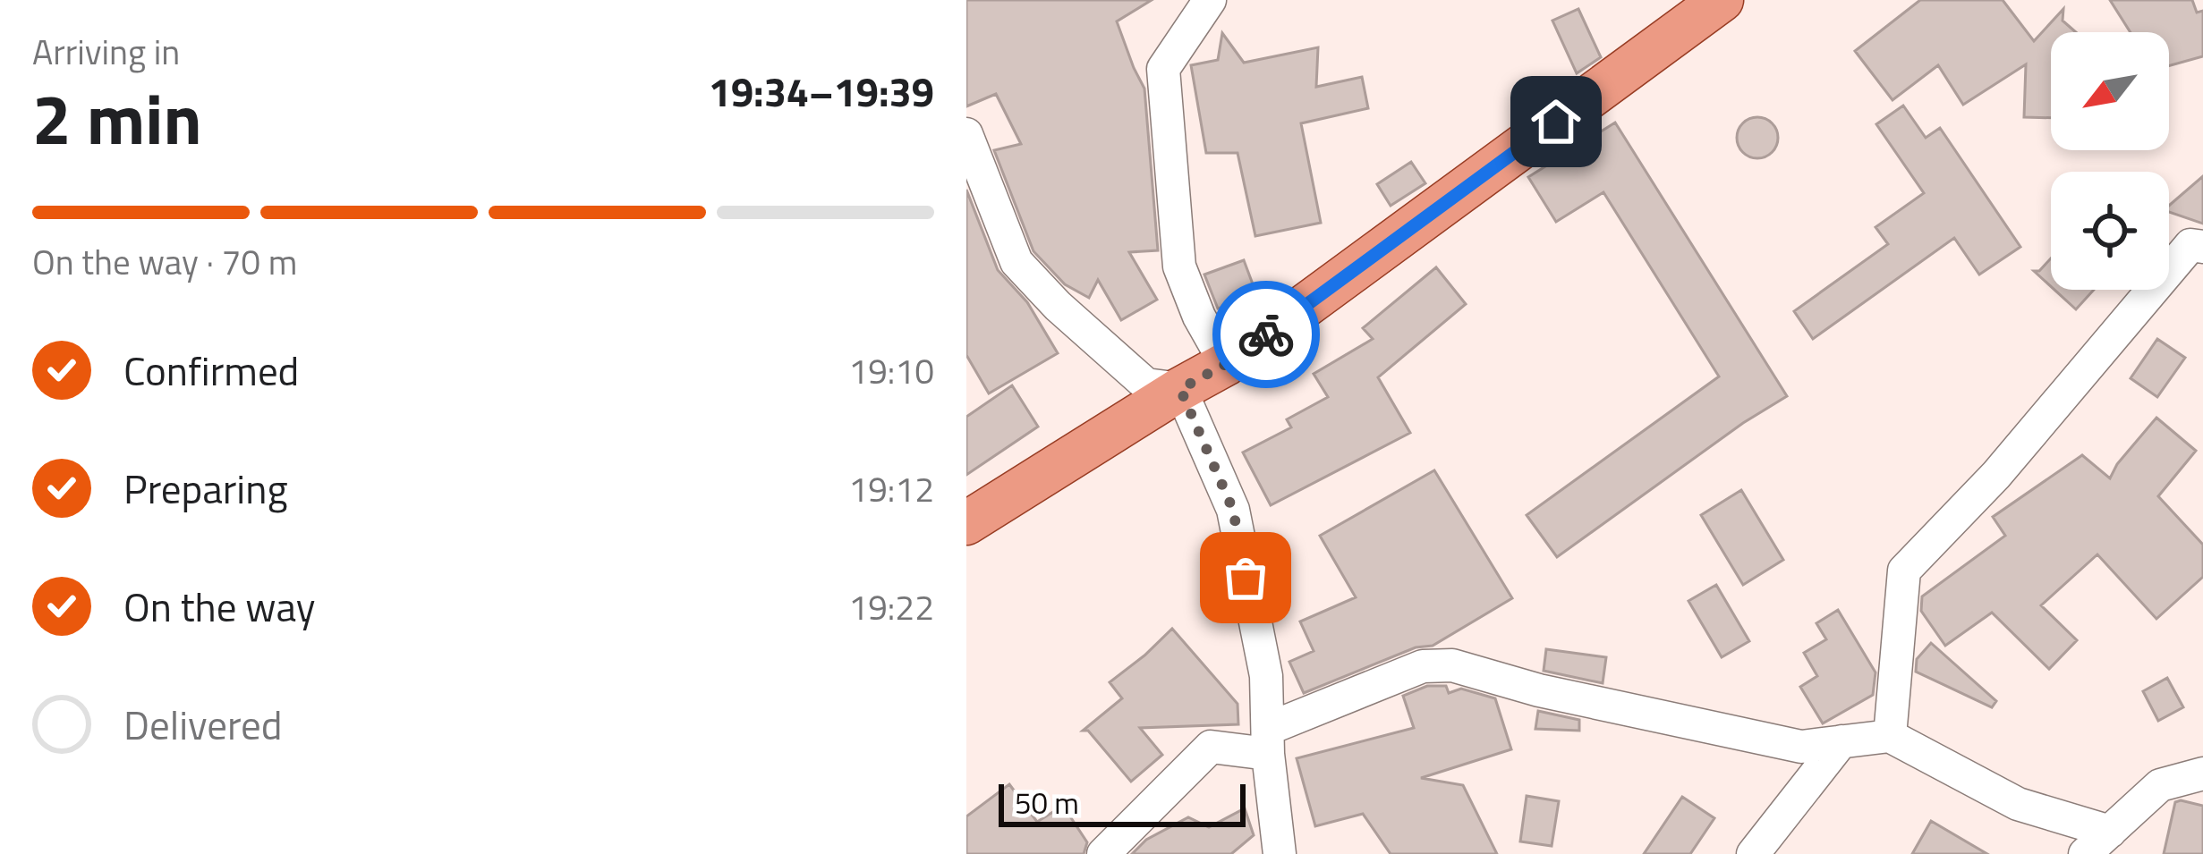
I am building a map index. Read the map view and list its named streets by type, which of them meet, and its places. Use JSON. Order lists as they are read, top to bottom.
{
  "scale_bar": "50 m",
  "north": "bottom left",
  "page": {
    "heading": ["2 min", "Arriving in", "19:34–19:39"],
    "bar": "On the way · 70 m",
    "list": [
      ["Confirmed", "19:10"],
      ["Preparing", "19:12"],
      ["On the way", "19:22"],
      "Delivered"
    ],
    "scale": "50 m"
  }
}
